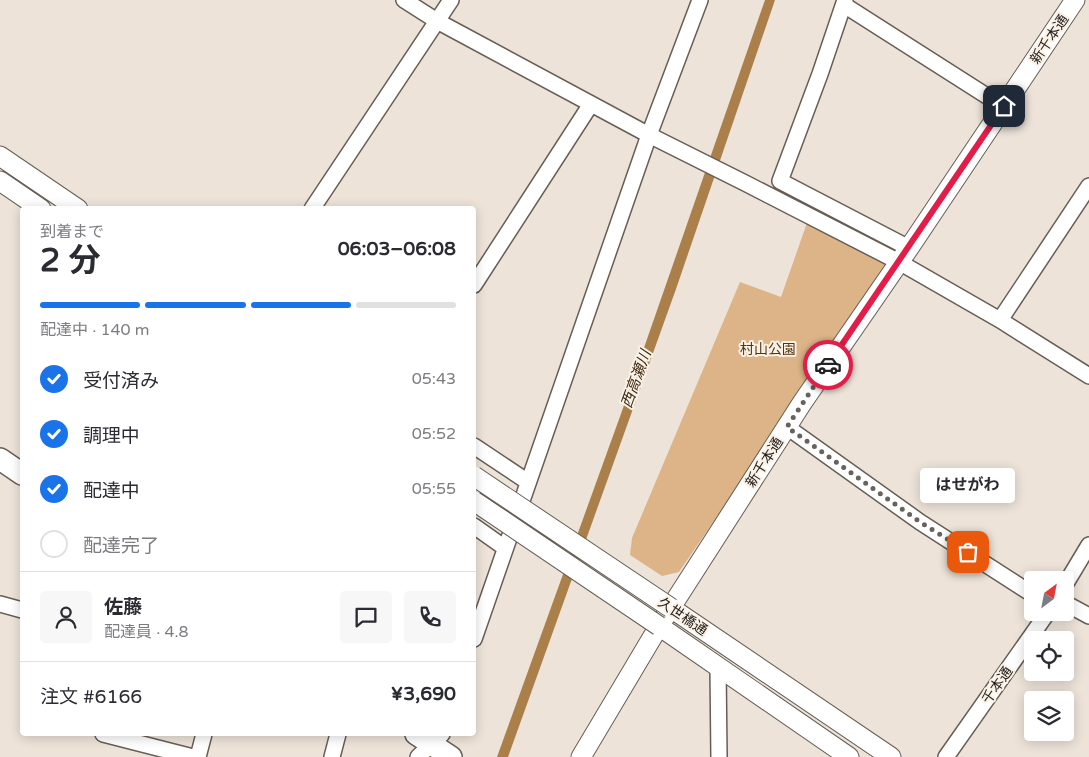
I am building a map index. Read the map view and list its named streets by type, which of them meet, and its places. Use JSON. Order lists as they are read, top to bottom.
{
  "streets": {
    "street": ["新千本通", "久世橋通", "千本通"]
  },
  "crossings": [
    ["新千本通", "久世橋通"]
  ],
  "water": ["西高瀬川"],
  "parks": ["村山公園"],
  "places": ["はせがわ"],
  "north": "top right",
  "page": {
    "heading": ["2 分", "到着まで", "06:03–06:08"],
    "panel": [
      "佐藤",
      "配達員 · 4.8",
      "注文 #6166",
      "¥3,690"
    ],
    "bar": "配達中 · 140 m",
    "list": [
      ["受付済み", "05:43"],
      ["調理中", "05:52"],
      ["配達中", "05:55"],
      "配達完了"
    ],
    "bubble": "はせがわ"
  }
}
